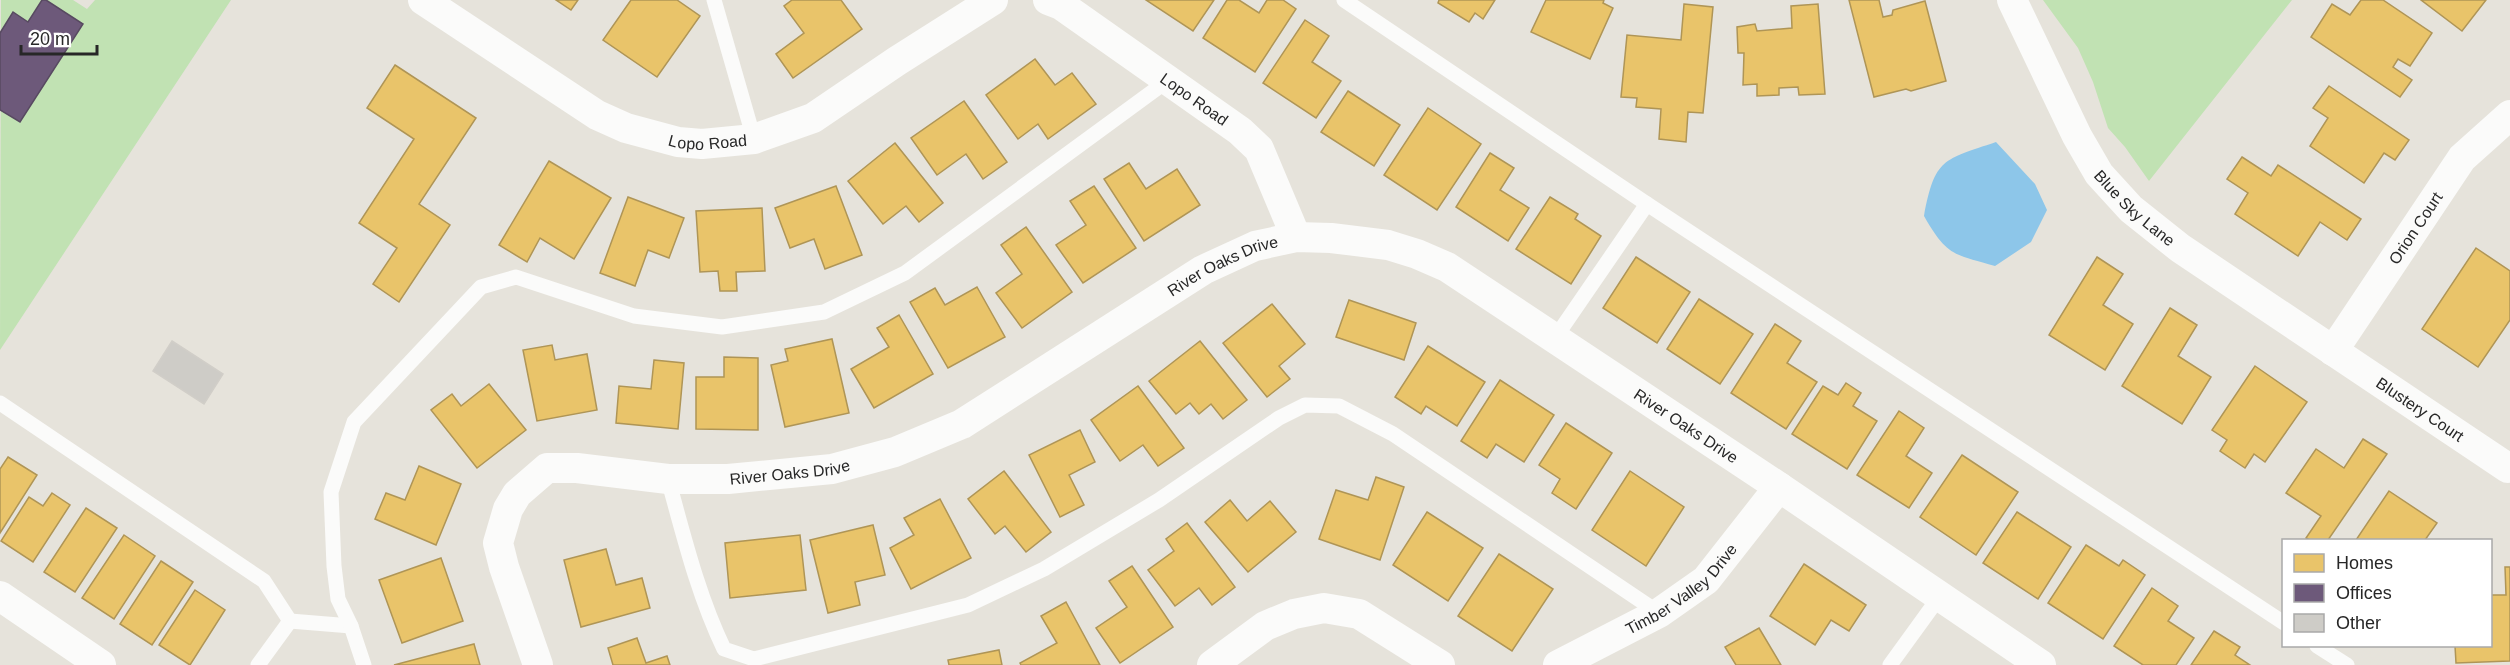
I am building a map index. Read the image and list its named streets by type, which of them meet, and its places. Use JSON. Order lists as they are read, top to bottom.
{
  "streets": {
    "street": [
      "Lopo Road",
      "Blue Sky Lane",
      "Orion Court",
      "River Oaks Drive",
      "Blustery Court",
      "Timber Valley Drive"
    ]
  },
  "crossings": [
    ["Lopo Road", "River Oaks Drive"],
    ["Blue Sky Lane", "Orion Court"],
    ["Blue Sky Lane", "Blustery Court"],
    ["Orion Court", "Blustery Court"],
    ["River Oaks Drive", "Timber Valley Drive"]
  ],
  "legend": ["Homes", "Offices", "Other"],
  "scale_bar": "20 m"
}
